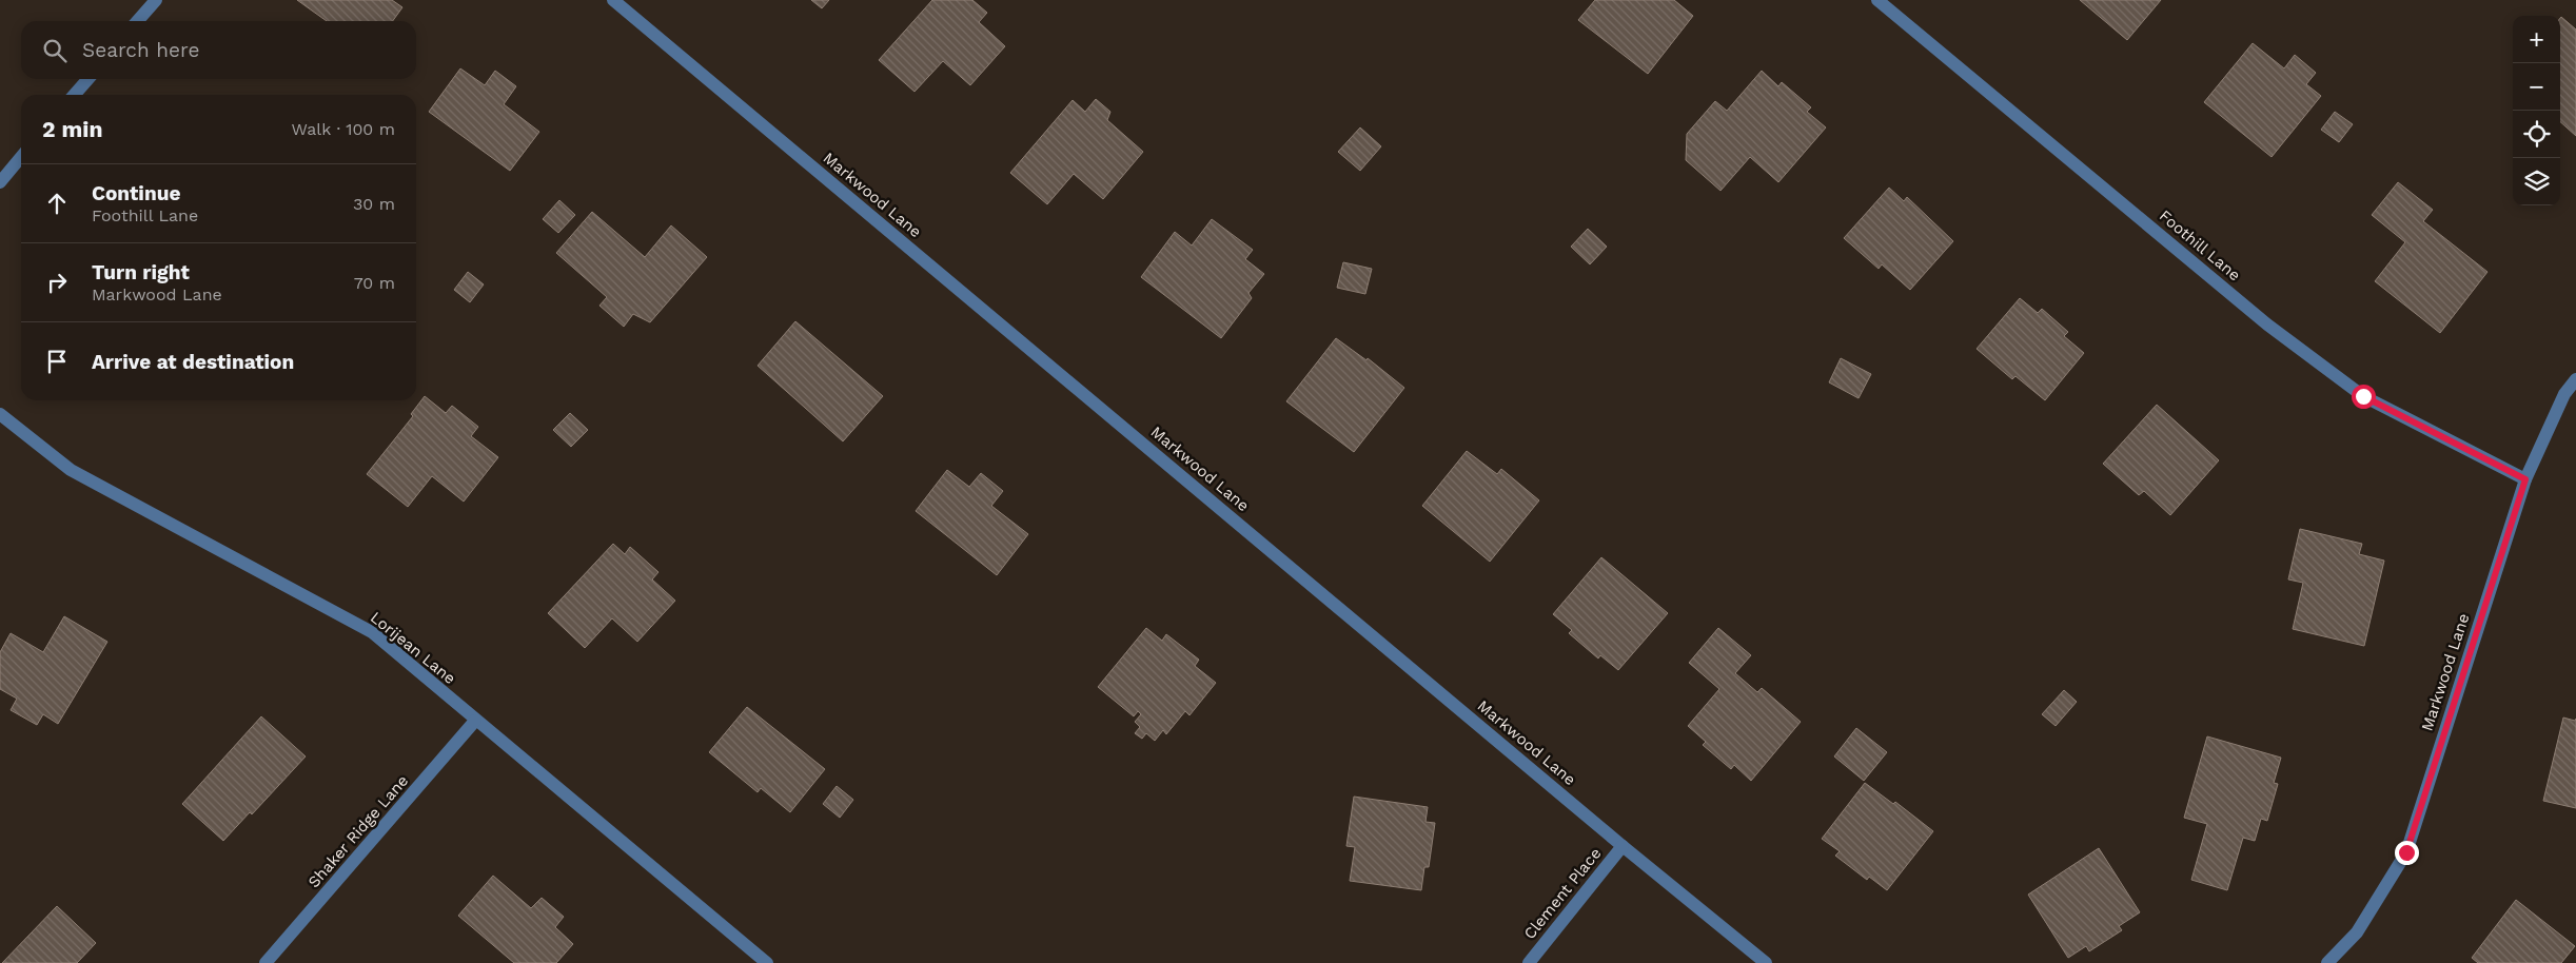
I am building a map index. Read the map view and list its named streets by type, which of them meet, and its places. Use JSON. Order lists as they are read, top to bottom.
{
  "streets": {
    "street": [
      "Markwood Lane",
      "Foothill Lane",
      "Lorijean Lane",
      "Shaker Ridge Lane",
      "Clement Place"
    ]
  },
  "crossings": [
    ["Markwood Lane", "Foothill Lane"],
    ["Markwood Lane", "Clement Place"],
    ["Lorijean Lane", "Shaker Ridge Lane"]
  ],
  "page": {
    "map_buttons": ["+", "−"],
    "search": "Search here",
    "heading": ["2 min", "Walk · 100 m"],
    "list": [
      ["Continue", "Foothill Lane", "30 m"],
      ["Turn right", "Markwood Lane", "70 m"],
      "Arrive at destination"
    ]
  }
}
